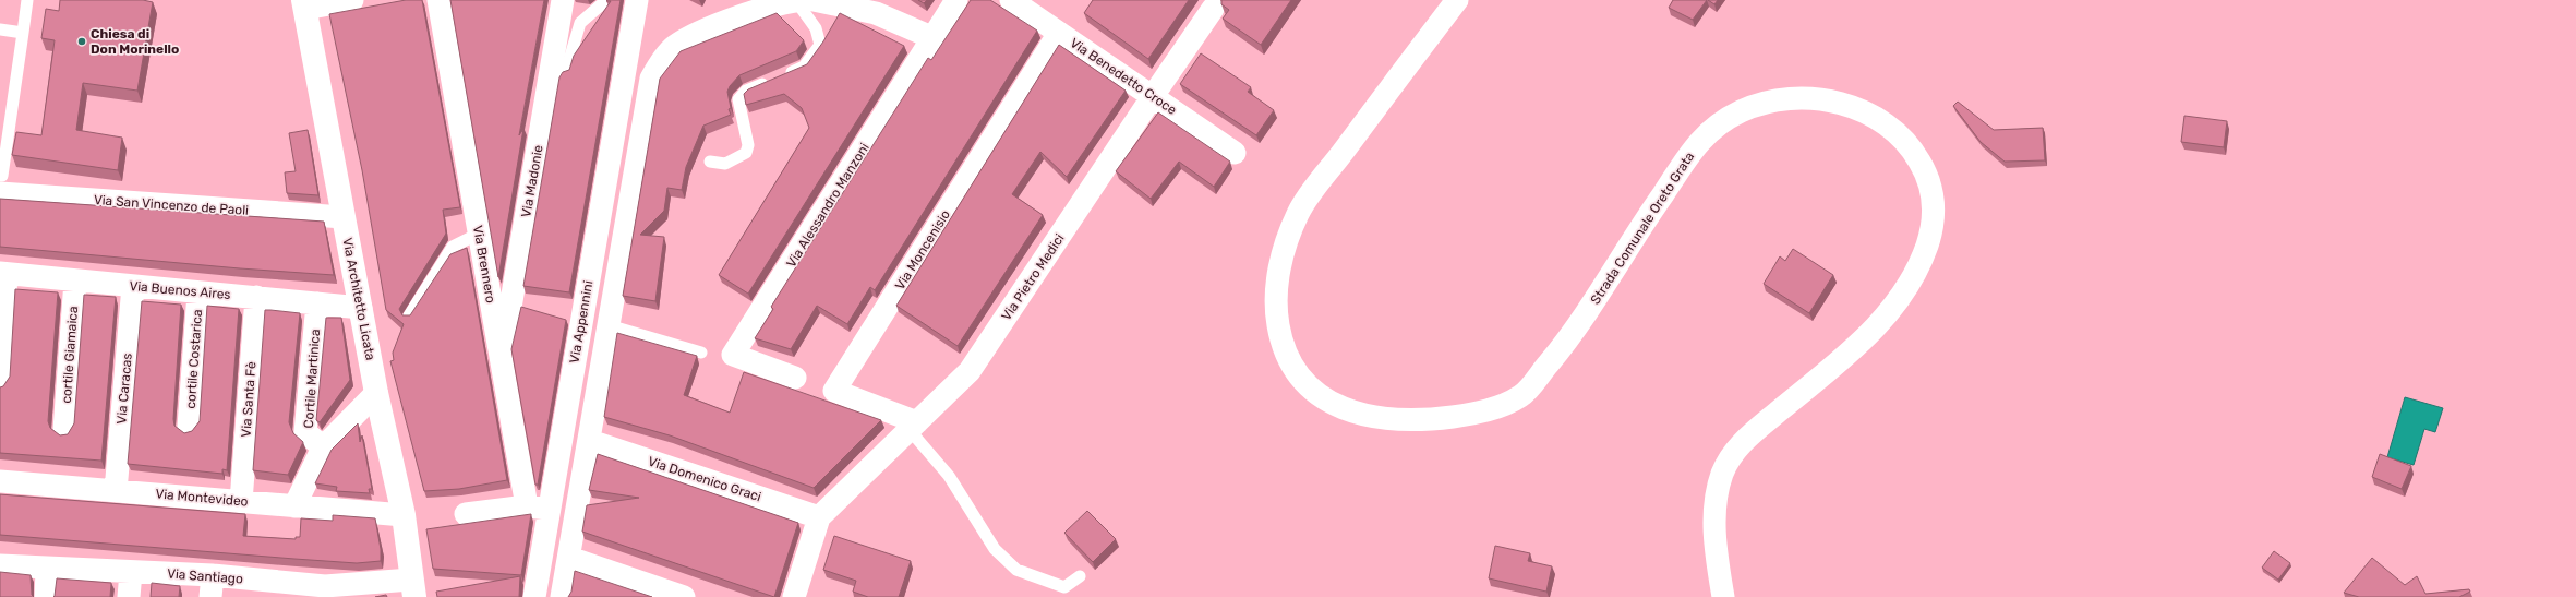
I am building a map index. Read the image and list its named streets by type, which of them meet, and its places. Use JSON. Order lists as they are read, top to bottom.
{
  "streets": {
    "street": [
      "Via Benedetto Croce",
      "Via Madonie",
      "Via San Vincenzo de Paoli",
      "Via Alessandro Manzoni",
      "Strada Comunale Oreto Grata",
      "Via Moncenisio",
      "Via Brennero",
      "Via Pietro Medici",
      "Via Buenos Aires",
      "Via Architetto Licata",
      "Via Appennini",
      "cortile Giamaica",
      "cortile Costarica",
      "Cortile Martinica",
      "Via Caracas",
      "Via Santa Fè",
      "Via Domenico Graci",
      "Via Montevideo",
      "Via Santiago"
    ]
  },
  "crossings": [
    ["Via Benedetto Croce", "Via Moncenisio"],
    ["Via Benedetto Croce", "Via Pietro Medici"],
    ["Via Madonie", "Via Brennero"],
    ["Via San Vincenzo de Paoli", "Via Architetto Licata"],
    ["Via Moncenisio", "Via Pietro Medici"],
    ["Via Brennero", "Via Appennini"],
    ["Via Pietro Medici", "Via Domenico Graci"],
    ["Via Buenos Aires", "Via Architetto Licata"],
    ["Via Buenos Aires", "cortile Giamaica"],
    ["Via Buenos Aires", "cortile Costarica"],
    ["Via Buenos Aires", "Cortile Martinica"],
    ["Via Buenos Aires", "Via Caracas"],
    ["Via Buenos Aires", "Via Santa Fè"],
    ["Via Architetto Licata", "Via Montevideo"],
    ["Via Architetto Licata", "Via Santiago"],
    ["Via Appennini", "Via Domenico Graci"],
    ["Via Caracas", "Via Montevideo"],
    ["Via Santa Fè", "Via Montevideo"]
  ],
  "places": ["Chiesa di Don Morinello"]
}
